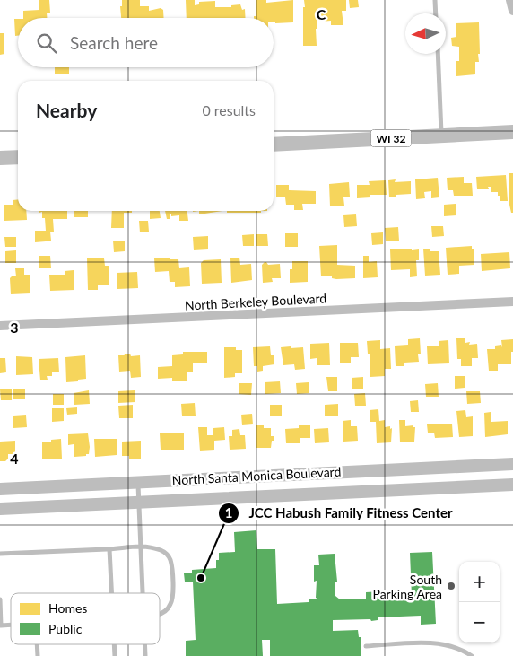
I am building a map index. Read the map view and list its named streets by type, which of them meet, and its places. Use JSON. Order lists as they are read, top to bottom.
{
  "streets": {
    "main road": ["WI 32"],
    "street": ["North Berkeley Boulevard", "North Santa Monica Boulevard"]
  },
  "places": ["JCC Habush Family Fitness Center", "South Parking Area"],
  "legend": ["Homes", "Public"],
  "north": "left",
  "page": {
    "search": "Search here",
    "heading": ["Nearby", "0 results"],
    "map_buttons": ["+", "−"]
  },
  "grid": {
    "columns": ["C"],
    "rows": ["3", "4"]
  }
}
